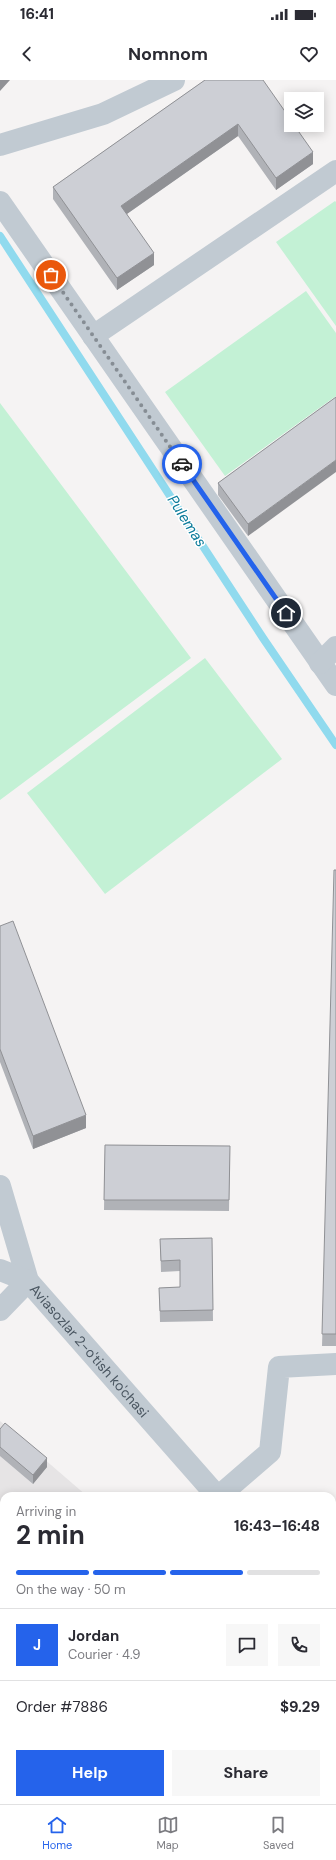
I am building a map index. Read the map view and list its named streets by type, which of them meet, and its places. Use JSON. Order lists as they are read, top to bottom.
{
  "streets": {
    "street": ["Aviasozlar 2-o'tish ko'chasi"]
  },
  "water": ["Pulemas"],
  "page": {
    "status": "16:41",
    "header": "Nomnom",
    "heading": ["2 min", "Arriving in", "16:43–16:48"],
    "panel": [
      "Jordan",
      "Courier · 4.9",
      "Order #7886",
      "$9.29"
    ],
    "bar": "On the way · 50 m",
    "round": "J",
    "buttons": ["Help", "Share"],
    "tabs": ["Home", "Map", "Saved"]
  }
}
